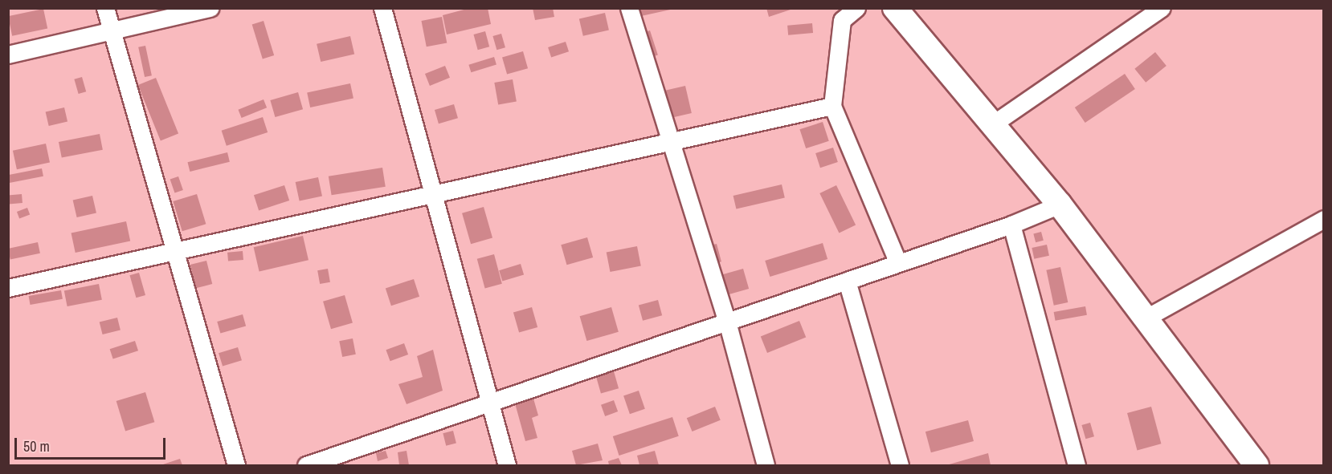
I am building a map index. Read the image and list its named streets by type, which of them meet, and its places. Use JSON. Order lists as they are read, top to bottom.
{
  "scale_bar": "50 m"
}
